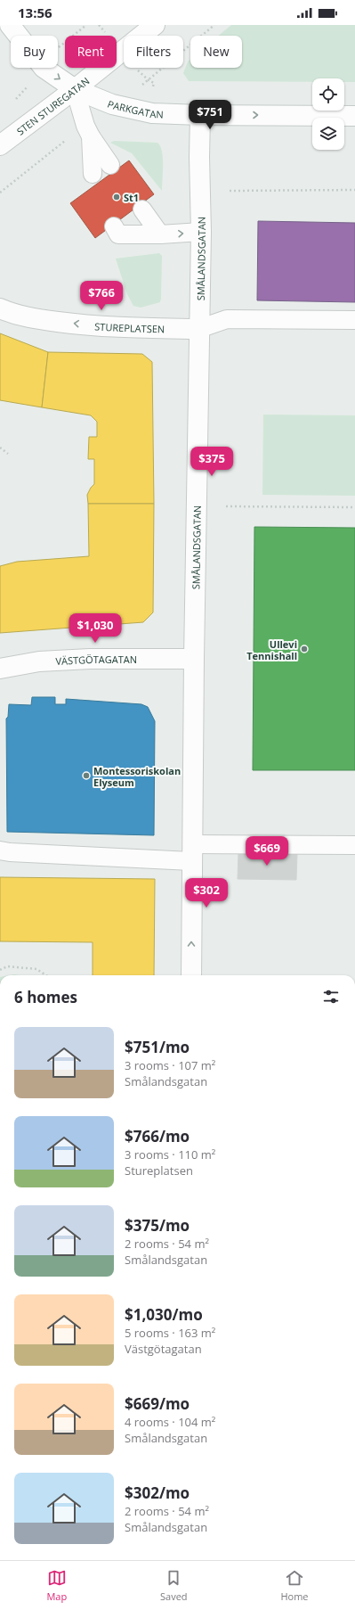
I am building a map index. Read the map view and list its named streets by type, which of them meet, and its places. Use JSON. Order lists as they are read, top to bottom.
{
  "streets": {
    "street": [
      "STEN STUREGATAN",
      "PARKGATAN",
      "SMÅLANDSGATAN",
      "STUREPLATSEN",
      "VÄSTGÖTAGATAN"
    ]
  },
  "crossings": [
    ["STEN STUREGATAN", "PARKGATAN"],
    ["PARKGATAN", "SMÅLANDSGATAN"],
    ["SMÅLANDSGATAN", "STUREPLATSEN"],
    ["SMÅLANDSGATAN", "VÄSTGÖTAGATAN"]
  ],
  "one_way": ["PARKGATAN", "STUREPLATSEN"],
  "places": ["St1", "Ullevi Tennishall", "Montessoriskolan Elyseum"],
  "page": {
    "status": "13:56",
    "chip": [
      "Buy",
      "Rent",
      "Filters",
      "New"
    ],
    "price": [
      "$751",
      "$766",
      "$375",
      "$1,030",
      "$669",
      "$302"
    ],
    "heading": "6 homes",
    "list": [
      {
        "name": "$751/mo",
        "note": "3 rooms · 107 m² · Smålandsgatan"
      },
      {
        "name": "$766/mo",
        "note": "3 rooms · 110 m² · Stureplatsen"
      },
      {
        "name": "$375/mo",
        "note": "2 rooms · 54 m² · Smålandsgatan"
      },
      {
        "name": "$1,030/mo",
        "note": "5 rooms · 163 m² · Västgötagatan"
      },
      {
        "name": "$669/mo",
        "note": "4 rooms · 104 m² · Smålandsgatan"
      },
      {
        "name": "$302/mo",
        "note": "2 rooms · 54 m² · Smålandsgatan"
      }
    ],
    "tabs": ["Map", "Saved", "Home"]
  }
}
